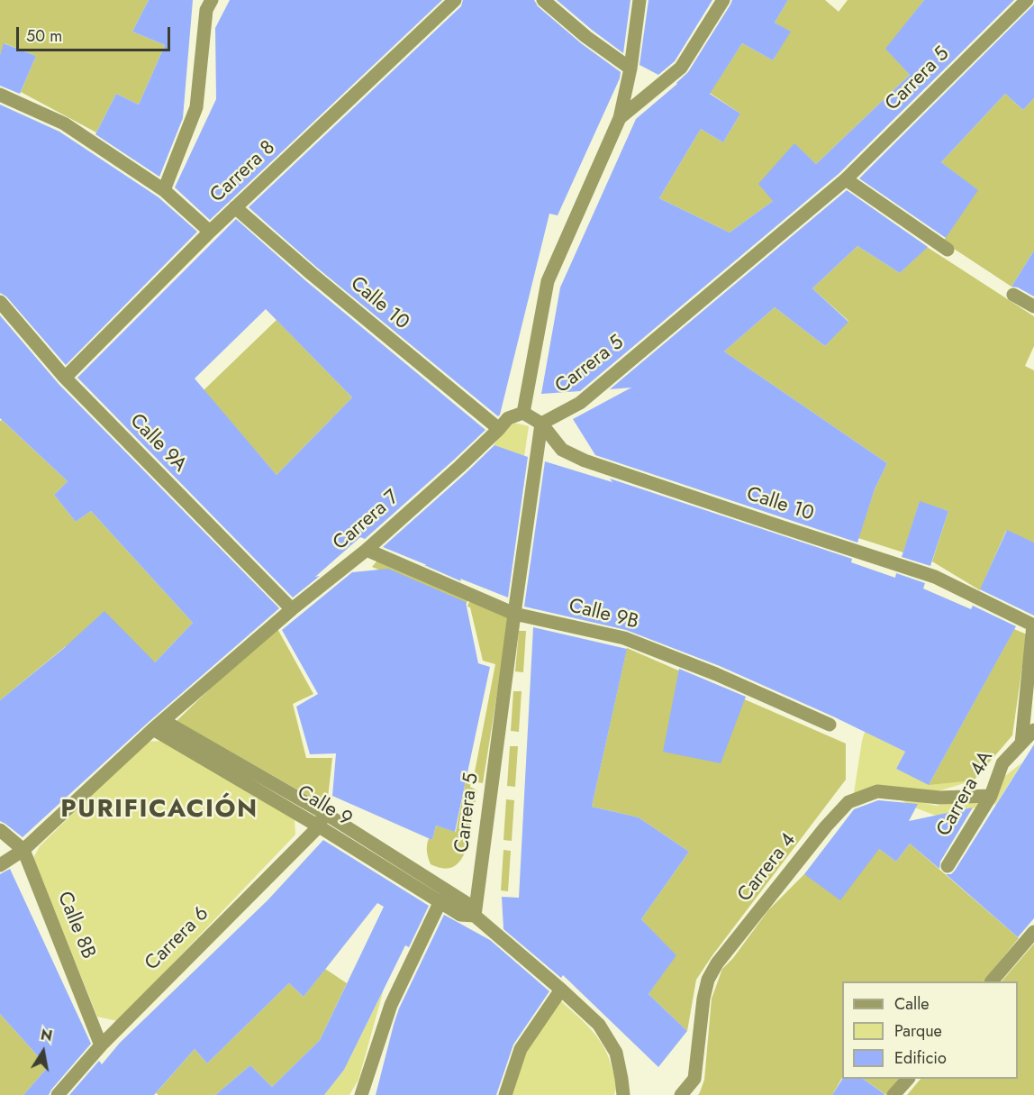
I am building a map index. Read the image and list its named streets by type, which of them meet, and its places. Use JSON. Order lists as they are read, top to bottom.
{
  "streets": {
    "street": [
      "Carrera 5",
      "Carrera 8",
      "Calle 10",
      "Calle 9A",
      "Carrera 7",
      "Calle 9B",
      "Carrera 4A",
      "Calle 9",
      "Carrera 4",
      "Calle 8B",
      "Carrera 6"
    ]
  },
  "crossings": [
    ["Carrera 5", "Calle 10"],
    ["Carrera 5", "Calle 9B"],
    ["Carrera 5", "Calle 9"],
    ["Carrera 8", "Calle 10"],
    ["Carrera 8", "Calle 9A"],
    ["Calle 10", "Carrera 7"],
    ["Calle 10", "Carrera 4A"],
    ["Calle 9A", "Carrera 7"],
    ["Carrera 7", "Calle 9B"],
    ["Carrera 7", "Calle 9"],
    ["Carrera 7", "Calle 8B"],
    ["Carrera 4A", "Carrera 4"],
    ["Calle 9", "Carrera 6"],
    ["Calle 8B", "Carrera 6"]
  ],
  "districts": ["PURIFICACIÓN"],
  "legend": ["Calle", "Parque", "Edificio"],
  "scale_bar": "50 m",
  "north": "top"
}
